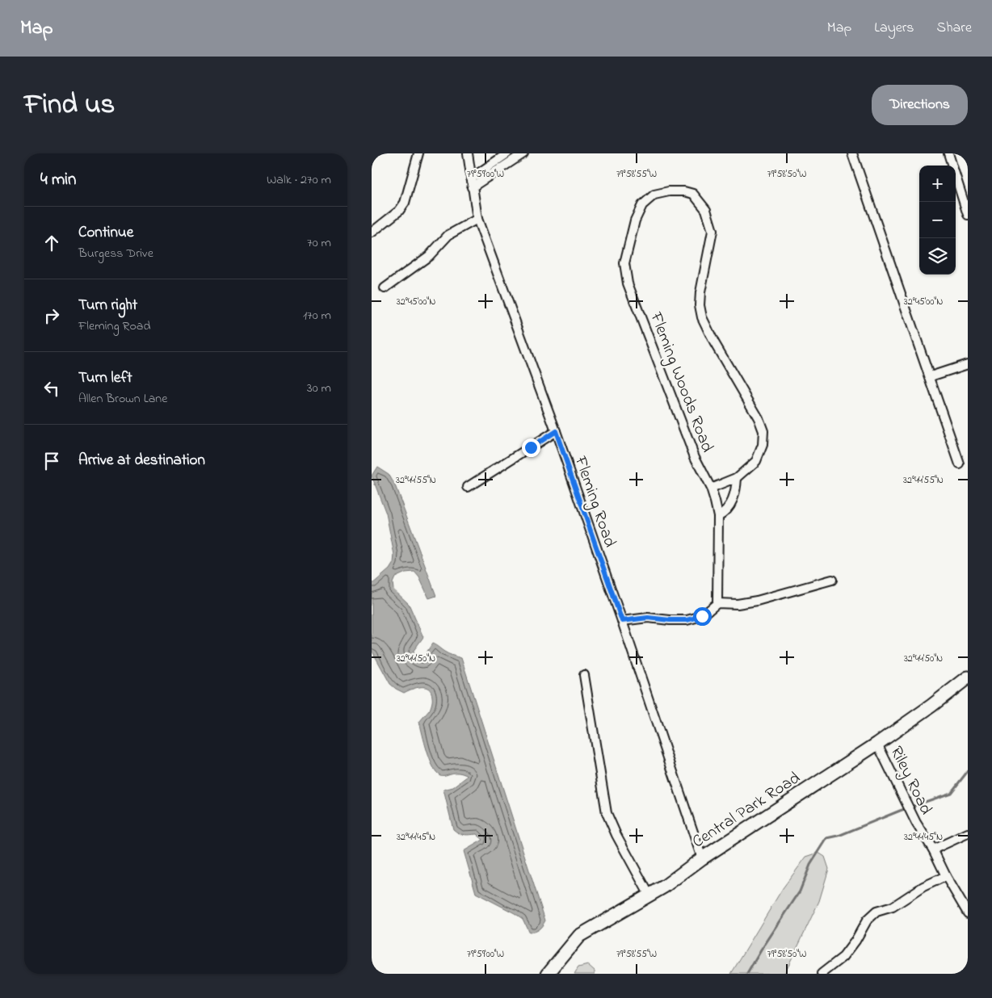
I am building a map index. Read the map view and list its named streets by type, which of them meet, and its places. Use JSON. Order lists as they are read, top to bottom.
{
  "streets": {
    "street": [
      "Fleming Woods Road",
      "Fleming Road",
      "Riley Road",
      "Central Park Road"
    ]
  },
  "crossings": [
    ["Fleming Road", "Central Park Road"],
    ["Riley Road", "Central Park Road"]
  ],
  "page": {
    "header": "Map",
    "nav": ["Map", "Layers", "Share"],
    "title": "Find us",
    "buttons": "Directions",
    "heading": ["4 min", "Walk · 270 m"],
    "map_buttons": ["+", "−"],
    "list": [
      ["Continue", "Burgess Drive", "70 m"],
      ["Turn right", "Fleming Road", "170 m"],
      ["Turn left", "Allen Brown Lane", "30 m"],
      "Arrive at destination"
    ]
  },
  "coordinates": [
    "79°59'00\"W",
    "79°58'55\"W",
    "79°58'50\"W",
    "32°45'00\"N",
    "32°44'55\"N",
    "32°44'50\"N",
    "32°44'45\"N"
  ]
}
